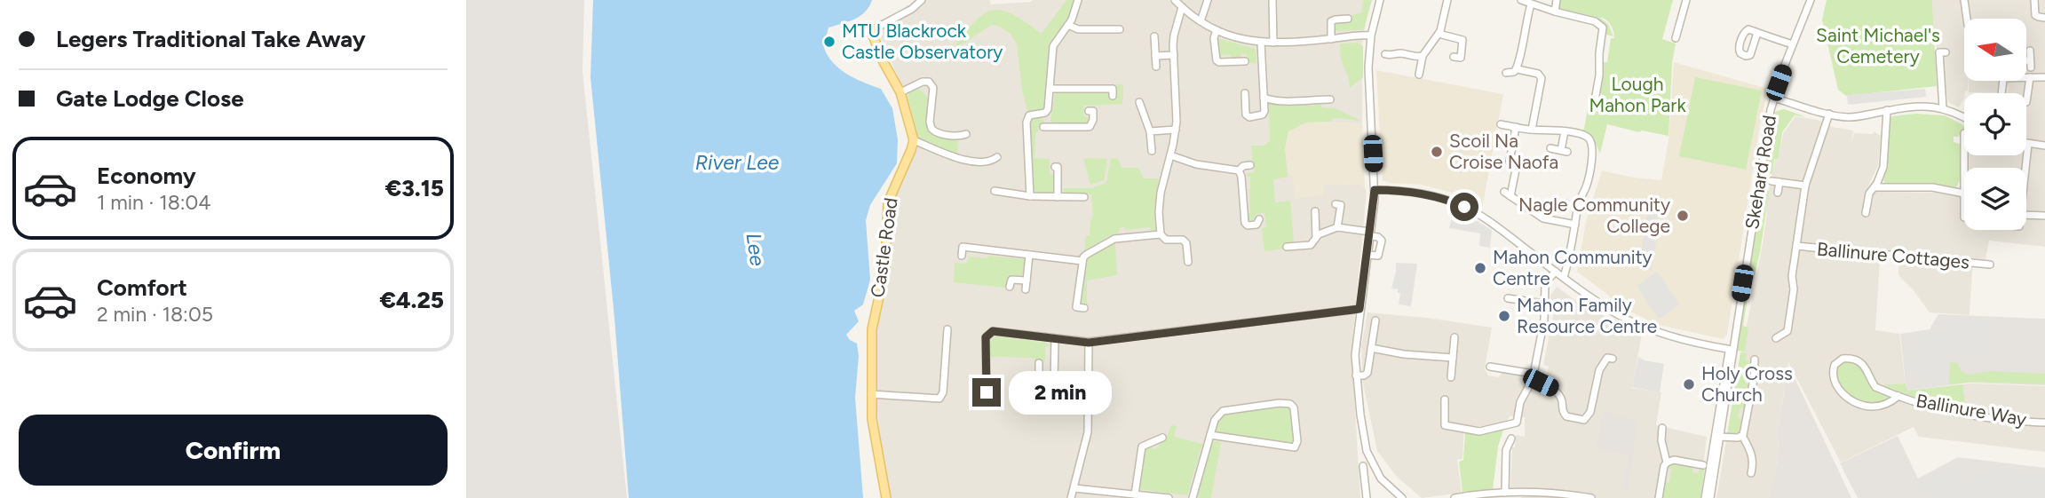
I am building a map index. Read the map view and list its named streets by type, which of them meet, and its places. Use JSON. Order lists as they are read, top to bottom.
{
  "streets": {
    "main road": ["Castle Road"],
    "street": ["Skehard Road", "Ballinure Cottages", "Ballinure Way"]
  },
  "water": ["River Lee", "Lee"],
  "parks": ["Saint Michael's Cemetery", "Lough Mahon Park"],
  "places": [
    "MTU Blackrock Castle Observatory",
    "Scoil Na Croise Naofa",
    "Nagle Community College",
    "Mahon Community Centre",
    "Mahon Family Resource Centre",
    "Holy Cross Church"
  ],
  "north": "left",
  "page": {
    "banner": ["Legers Traditional Take Away", "Gate Lodge Close"],
    "list": [
      {
        "name": "Economy",
        "note": "1 min · 18:04",
        "value": "€3.15"
      },
      {
        "name": "Comfort",
        "note": "2 min · 18:05",
        "value": "€4.25"
      }
    ],
    "bubble": "2 min",
    "buttons": "Confirm"
  }
}
